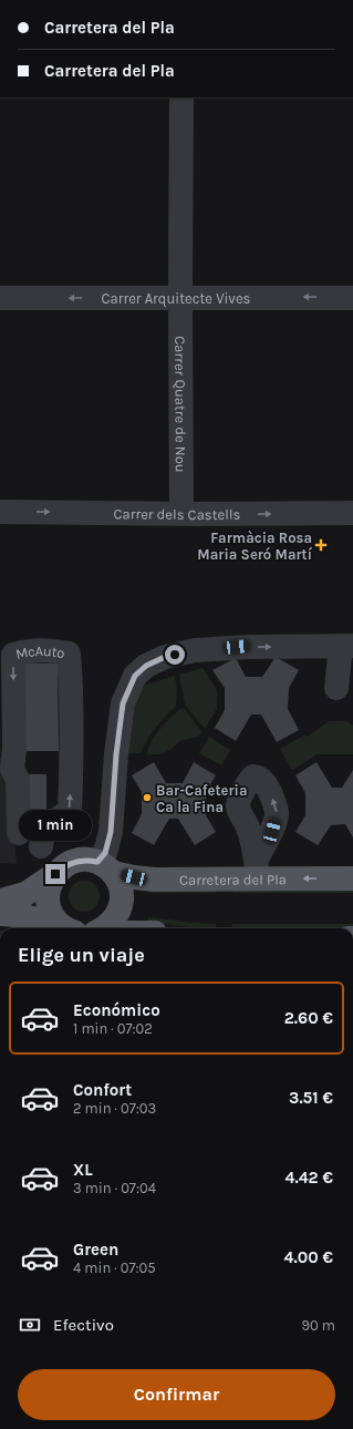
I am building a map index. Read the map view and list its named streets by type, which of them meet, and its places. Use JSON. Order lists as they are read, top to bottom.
{
  "streets": {
    "main road": ["Carretera del Pla"],
    "street": [
      "Carrer Arquitecte Vives",
      "Carrer Quatre de Nou",
      "Carrer dels Castells",
      "McAuto"
    ]
  },
  "one_way": ["Carrer Arquitecte Vives", "Carrer dels Castells", "Carretera del Pla"],
  "places": {
    "health": ["Farmàcia Rosa Maria Seró Martí"],
    "other": ["Bar-Cafeteria Ca la Fina"]
  },
  "page": {
    "banner": ["Carretera del Pla", "Carretera del Pla"],
    "bubble": "1 min",
    "heading": "Elige un viaje",
    "list": [
      {
        "name": "Económico",
        "note": "1 min · 07:02",
        "value": "2.60 €"
      },
      {
        "name": "Confort",
        "note": "2 min · 07:03",
        "value": "3.51 €"
      },
      {
        "name": "XL",
        "note": "3 min · 07:04",
        "value": "4.42 €"
      },
      {
        "name": "Green",
        "note": "4 min · 07:05",
        "value": "4.00 €"
      }
    ],
    "pay": ["Efectivo", "90 m"],
    "buttons": "Confirmar"
  }
}
